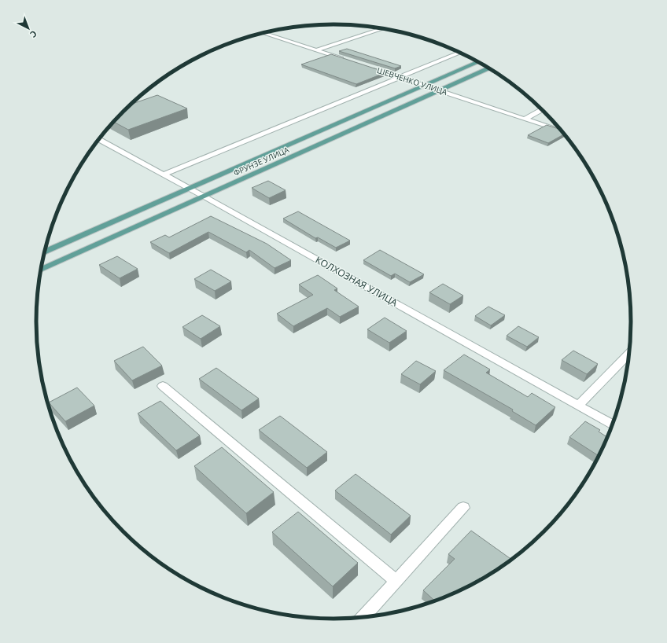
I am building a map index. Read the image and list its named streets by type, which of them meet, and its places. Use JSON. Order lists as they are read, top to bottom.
{
  "streets": {
    "main road": ["ФРУНЗЕ УЛИЦА"],
    "street": ["ШЕВЧЕНКО УЛИЦА", "КОЛХОЗНАЯ УЛИЦА"]
  },
  "crossings": [
    ["ШЕВЧЕНКО УЛИЦА", "ФРУНЗЕ УЛИЦА"],
    ["ФРУНЗЕ УЛИЦА", "КОЛХОЗНАЯ УЛИЦА"]
  ],
  "north": "bottom right"
}
